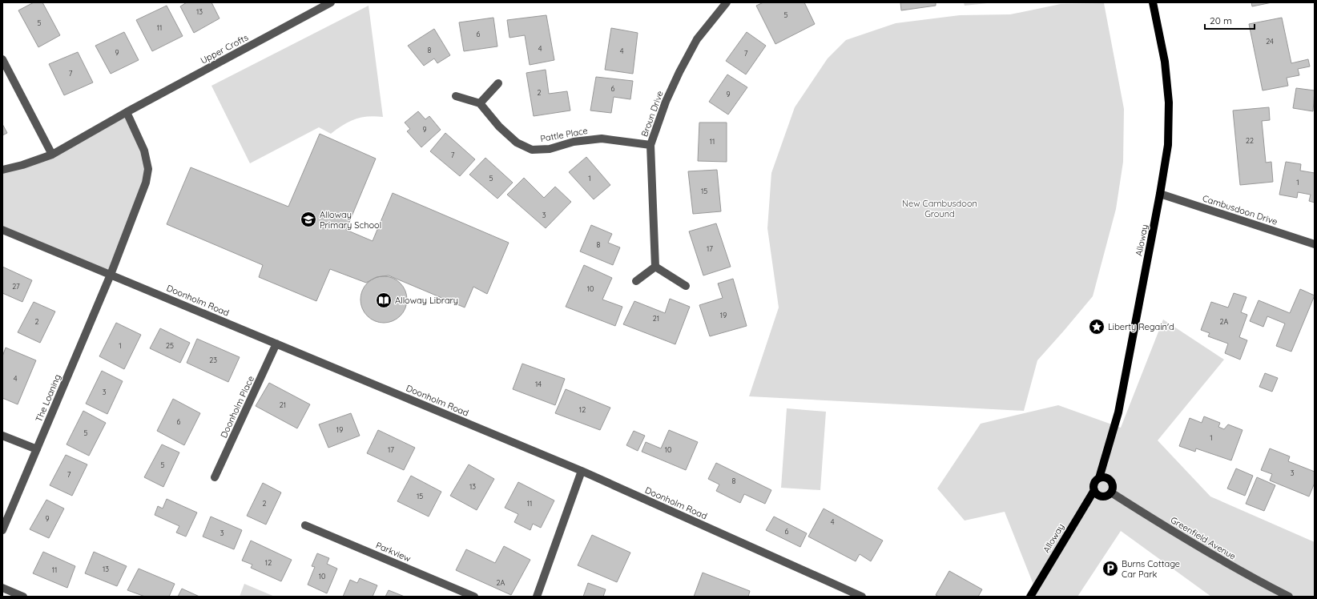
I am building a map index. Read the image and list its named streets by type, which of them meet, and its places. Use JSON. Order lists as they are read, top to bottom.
{
  "streets": {
    "main road": ["Alloway"],
    "street": [
      "Upper Crofts",
      "Broun Drive",
      "Pattle Place",
      "Cambusdoon Drive",
      "Doonholm Road",
      "The Loaning",
      "Doonholm Place",
      "Greenfield Avenue",
      "Parkview"
    ]
  },
  "crossings": [
    ["Broun Drive", "Pattle Place"],
    ["Cambusdoon Drive", "Alloway"],
    ["Alloway", "Greenfield Avenue"],
    ["Doonholm Road", "The Loaning"],
    ["Doonholm Road", "Doonholm Place"]
  ],
  "parks": ["New Cambusdoon Ground"],
  "places": {
    "school or university": ["Alloway Primary School"],
    "library": ["Alloway Library"],
    "place": ["Liberty Regain'd"],
    "parking": ["Burns Cottage Car Park"]
  },
  "house_numbers": [
    "13",
    "5",
    "5",
    "11",
    "6",
    "24",
    "4",
    "8",
    "4",
    "9",
    "7",
    "7",
    "6",
    "2",
    "9",
    "9",
    "22",
    "11",
    "7",
    "5",
    "1",
    "1",
    "15",
    "3",
    "8",
    "17",
    "27",
    "10",
    "19",
    "21",
    "2",
    "2A",
    "1",
    "25",
    "23",
    "4",
    "14",
    "3",
    "21",
    "12",
    "6",
    "19",
    "5",
    "1",
    "17",
    "10",
    "5",
    "3",
    "7",
    "8",
    "13",
    "15",
    "2",
    "11",
    "9",
    "4",
    "6",
    "3",
    "12",
    "13",
    "11",
    "10",
    "2A"
  ],
  "scale_bar": "20 m"
}
